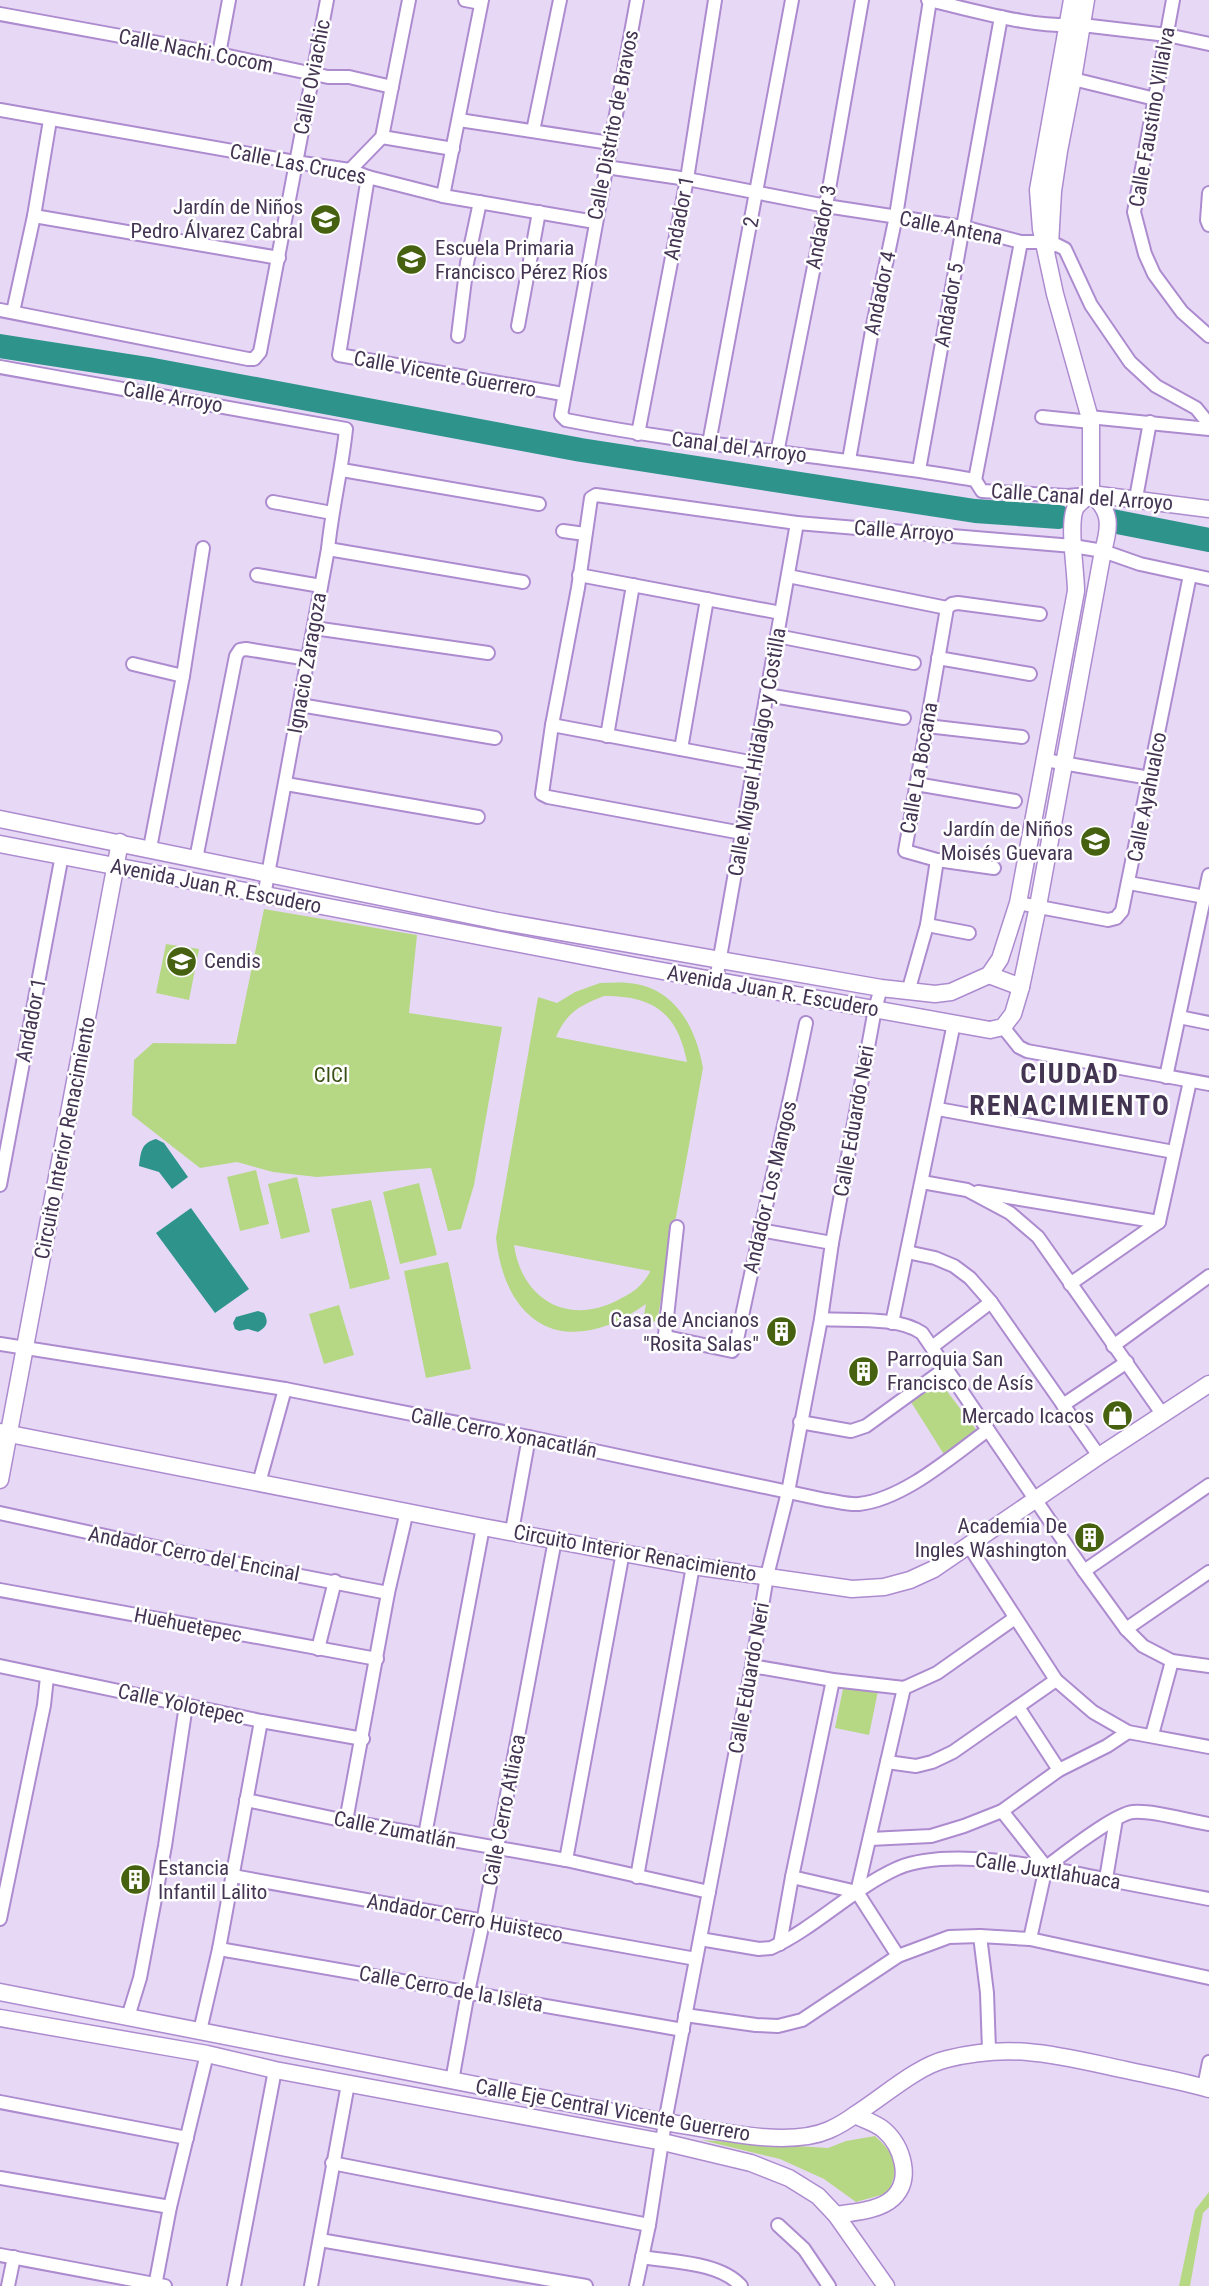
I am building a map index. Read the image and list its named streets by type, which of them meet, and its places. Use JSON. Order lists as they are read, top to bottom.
{
  "streets": {
    "main road": [
      "Calle Canal del Arroyo",
      "Avenida Juan R. Escudero",
      "Circuito Interior Renacimiento",
      "Calle Eje Central Vicente Guerrero"
    ],
    "street": [
      "Calle Nachi Cocom",
      "Calle Oviachic",
      "Calle Faustino Villalva",
      "Calle Distrito de Bravos",
      "Calle Las Cruces",
      "Andador 1",
      "2",
      "Andador 3",
      "Calle Antena",
      "Andador 4",
      "Andador 5",
      "Calle Vicente Guerrero",
      "Calle Arroyo",
      "Canal del Arroyo",
      "Ignacio Zaragoza",
      "Calle Miguel Hidalgo y Costilla",
      "Calle La Bocana",
      "Calle Ayahualco",
      "Calle Eduardo Neri",
      "Andador Los Mangos",
      "Calle Cerro Xonacatlán",
      "Andador Cerro del Encinal",
      "Huehuetepec",
      "Calle Yolotepec",
      "Calle Cerro Atliaca",
      "Calle Zumatlán",
      "Calle Juxtlahuaca",
      "Andador Cerro Huisteco",
      "Calle Cerro de la Isleta"
    ]
  },
  "crossings": [
    ["Calle Nachi Cocom", "Calle Oviachic"],
    ["Calle Oviachic", "Calle Las Cruces"],
    ["Calle Distrito de Bravos", "Calle Las Cruces"],
    ["Calle Distrito de Bravos", "Calle Antena"],
    ["Calle Distrito de Bravos", "Calle Vicente Guerrero"],
    ["Calle Distrito de Bravos", "Canal del Arroyo"],
    ["Calle Las Cruces", "Calle Vicente Guerrero"],
    ["Andador 1", "Calle Antena"],
    ["Andador 1", "Canal del Arroyo"],
    ["Andador 1", "Avenida Juan R. Escudero"],
    ["2", "Calle Antena"],
    ["2", "Canal del Arroyo"],
    ["Andador 3", "Calle Antena"],
    ["Andador 3", "Canal del Arroyo"],
    ["Calle Antena", "Andador 4"],
    ["Calle Antena", "Andador 5"],
    ["Andador 4", "Canal del Arroyo"],
    ["Andador 5", "Canal del Arroyo"],
    ["Andador 5", "Calle Canal del Arroyo"],
    ["Calle Arroyo", "Ignacio Zaragoza"],
    ["Calle Arroyo", "Calle Miguel Hidalgo y Costilla"],
    ["Calle Arroyo", "Calle Ayahualco"],
    ["Canal del Arroyo", "Calle Canal del Arroyo"],
    ["Ignacio Zaragoza", "Avenida Juan R. Escudero"],
    ["Calle Miguel Hidalgo y Costilla", "Avenida Juan R. Escudero"],
    ["Calle La Bocana", "Avenida Juan R. Escudero"],
    ["Avenida Juan R. Escudero", "Calle Eduardo Neri"],
    ["Avenida Juan R. Escudero", "Circuito Interior Renacimiento"],
    ["Calle Eduardo Neri", "Circuito Interior Renacimiento"],
    ["Calle Eduardo Neri", "Calle Cerro Xonacatlán"],
    ["Calle Eduardo Neri", "Calle Zumatlán"],
    ["Calle Eduardo Neri", "Calle Juxtlahuaca"],
    ["Calle Eduardo Neri", "Andador Cerro Huisteco"],
    ["Calle Eduardo Neri", "Calle Cerro de la Isleta"],
    ["Calle Eduardo Neri", "Calle Eje Central Vicente Guerrero"],
    ["Circuito Interior Renacimiento", "Calle Cerro Xonacatlán"],
    ["Circuito Interior Renacimiento", "Calle Cerro Atliaca"],
    ["Calle Cerro Atliaca", "Calle Zumatlán"],
    ["Calle Cerro Atliaca", "Andador Cerro Huisteco"],
    ["Calle Cerro Atliaca", "Calle Cerro de la Isleta"],
    ["Calle Cerro Atliaca", "Calle Eje Central Vicente Guerrero"]
  ],
  "districts": ["CIUDAD RENACIMIENTO"],
  "parks": ["CICI"],
  "places": {
    "school or university": [
      "Jardín de Niños Pedro Álvarez Cabral",
      "Escuela Primaria Francisco Pérez Ríos",
      "Jardín de Niños Moisés Guevara",
      "Cendis"
    ],
    "building": [
      "Casa de Ancianos \"Rosita Salas\"",
      "Parroquia San Francisco de Asís",
      "Academia De Ingles Washington",
      "Estancia Infantil Lalito"
    ],
    "shop": ["Mercado Icacos"]
  }
}
